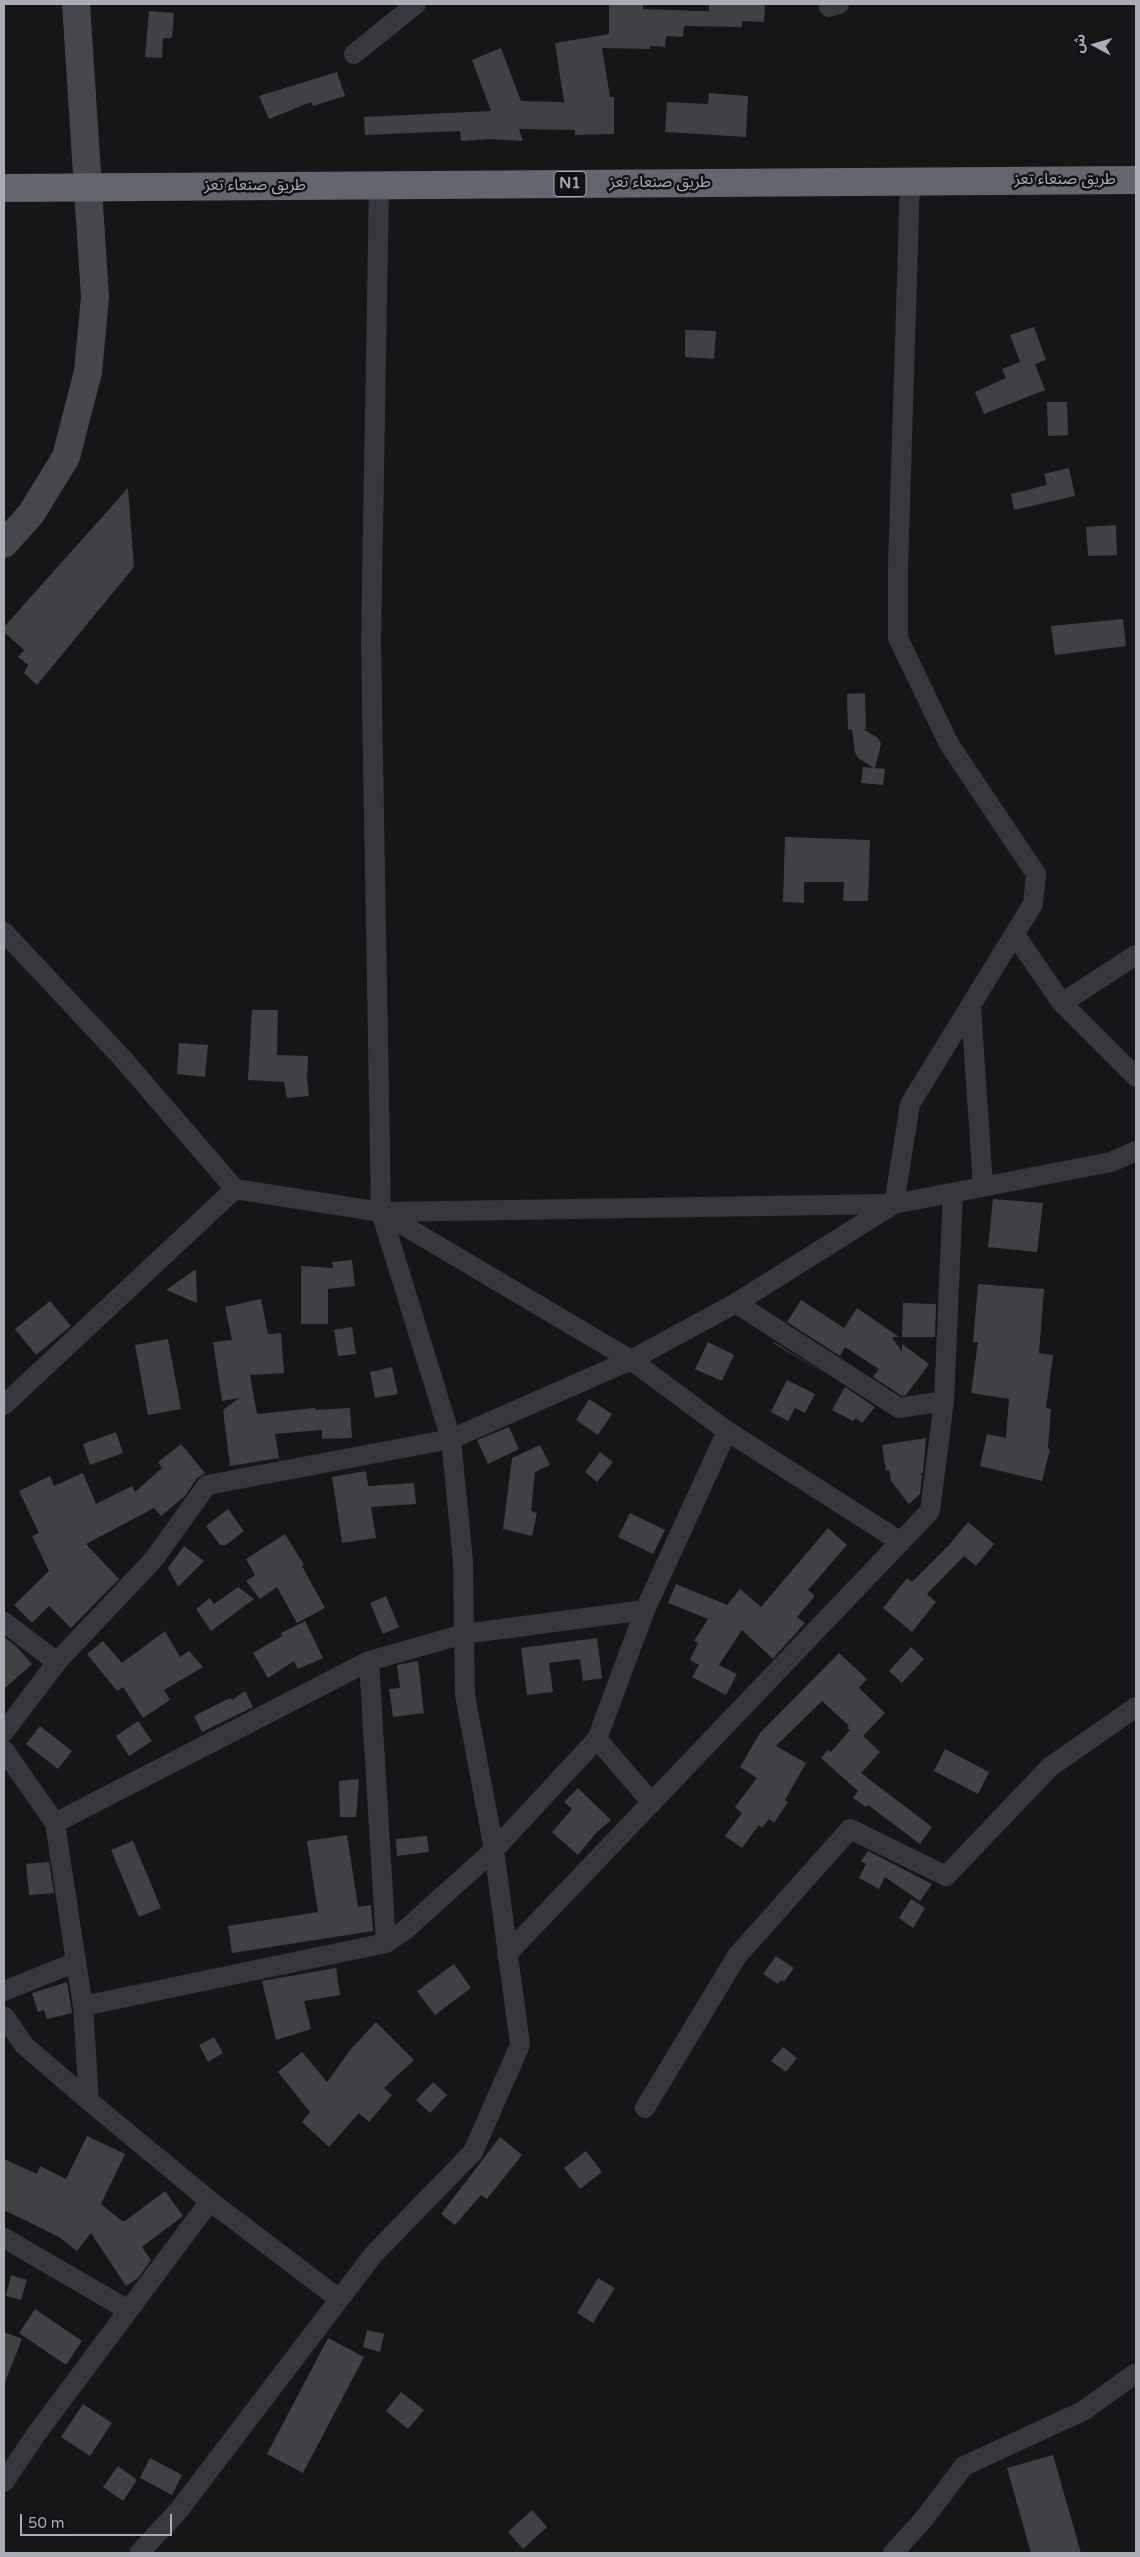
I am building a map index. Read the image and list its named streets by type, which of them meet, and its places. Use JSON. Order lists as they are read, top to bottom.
{
  "streets": {
    "highway": ["طريق صنعاء تعز", "N1"]
  },
  "scale_bar": "50 m",
  "north": "left"
}
